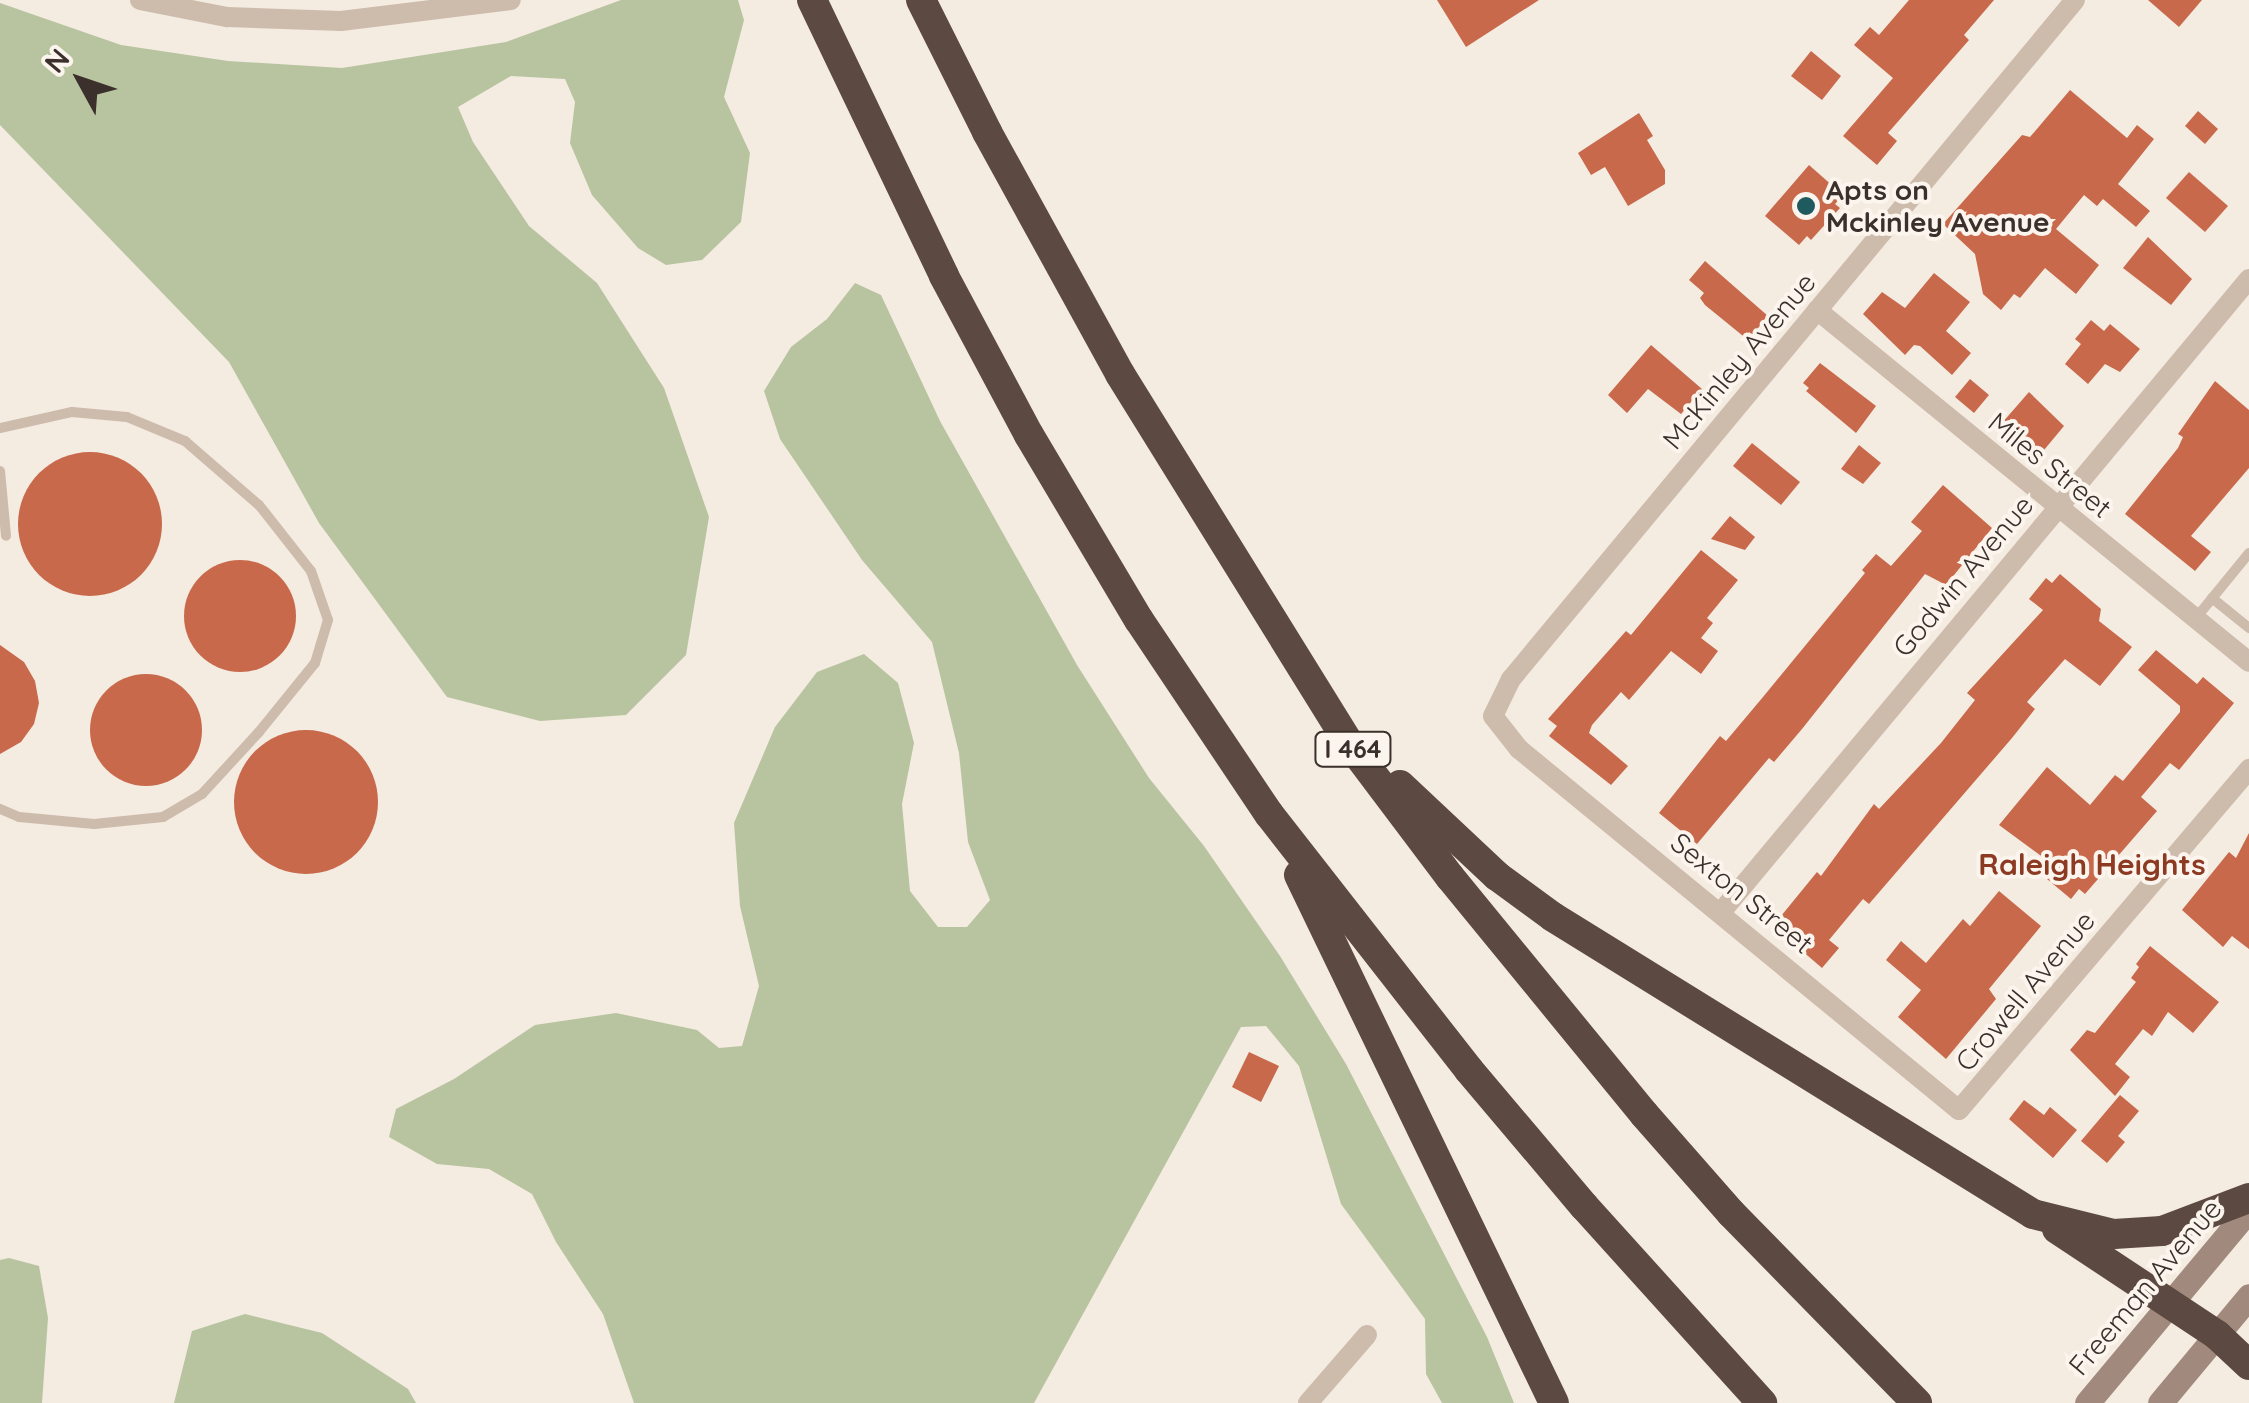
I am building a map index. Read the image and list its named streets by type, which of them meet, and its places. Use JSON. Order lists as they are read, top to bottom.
{
  "streets": {
    "highway": ["I 464"],
    "main road": ["Freeman Avenue"],
    "street": [
      "McKinley Avenue",
      "Miles Street",
      "Godwin Avenue",
      "Sexton Street",
      "Crowell Avenue"
    ]
  },
  "crossings": [
    ["McKinley Avenue", "Miles Street"],
    ["McKinley Avenue", "Sexton Street"],
    ["Miles Street", "Godwin Avenue"],
    ["Godwin Avenue", "Sexton Street"],
    ["Sexton Street", "Crowell Avenue"]
  ],
  "districts": ["Raleigh Heights"],
  "places": ["Apts on Mckinley Avenue"],
  "north": "top left"
}
